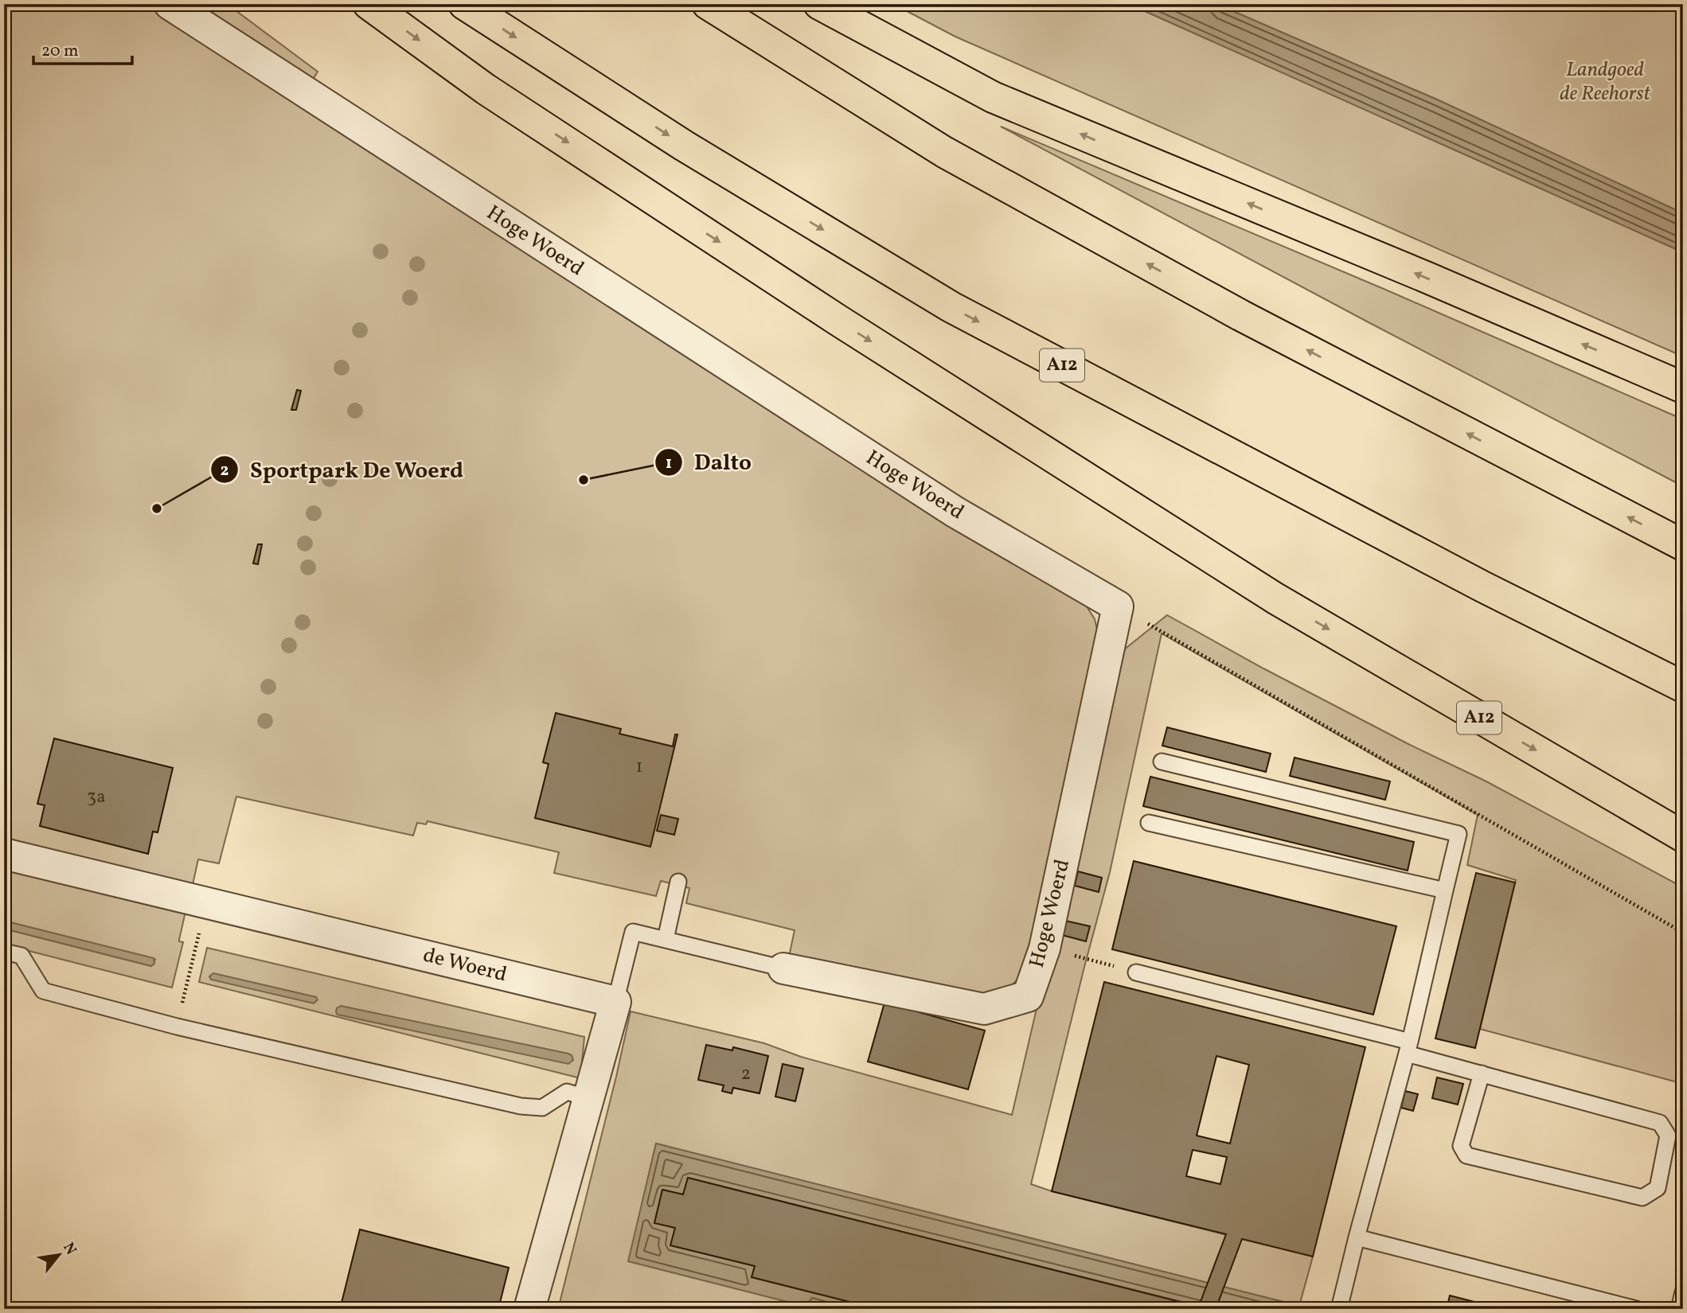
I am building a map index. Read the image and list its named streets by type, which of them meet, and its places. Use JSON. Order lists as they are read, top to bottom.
{
  "streets": {
    "highway": ["A12"],
    "street": ["Hoge Woerd", "de Woerd"]
  },
  "parks": ["Landgoed de Reehorst"],
  "places": ["Dalto", "Sportpark De Woerd"],
  "house_numbers": ["1", "3a", "2"],
  "scale_bar": "20 m",
  "north": "top right"
}
